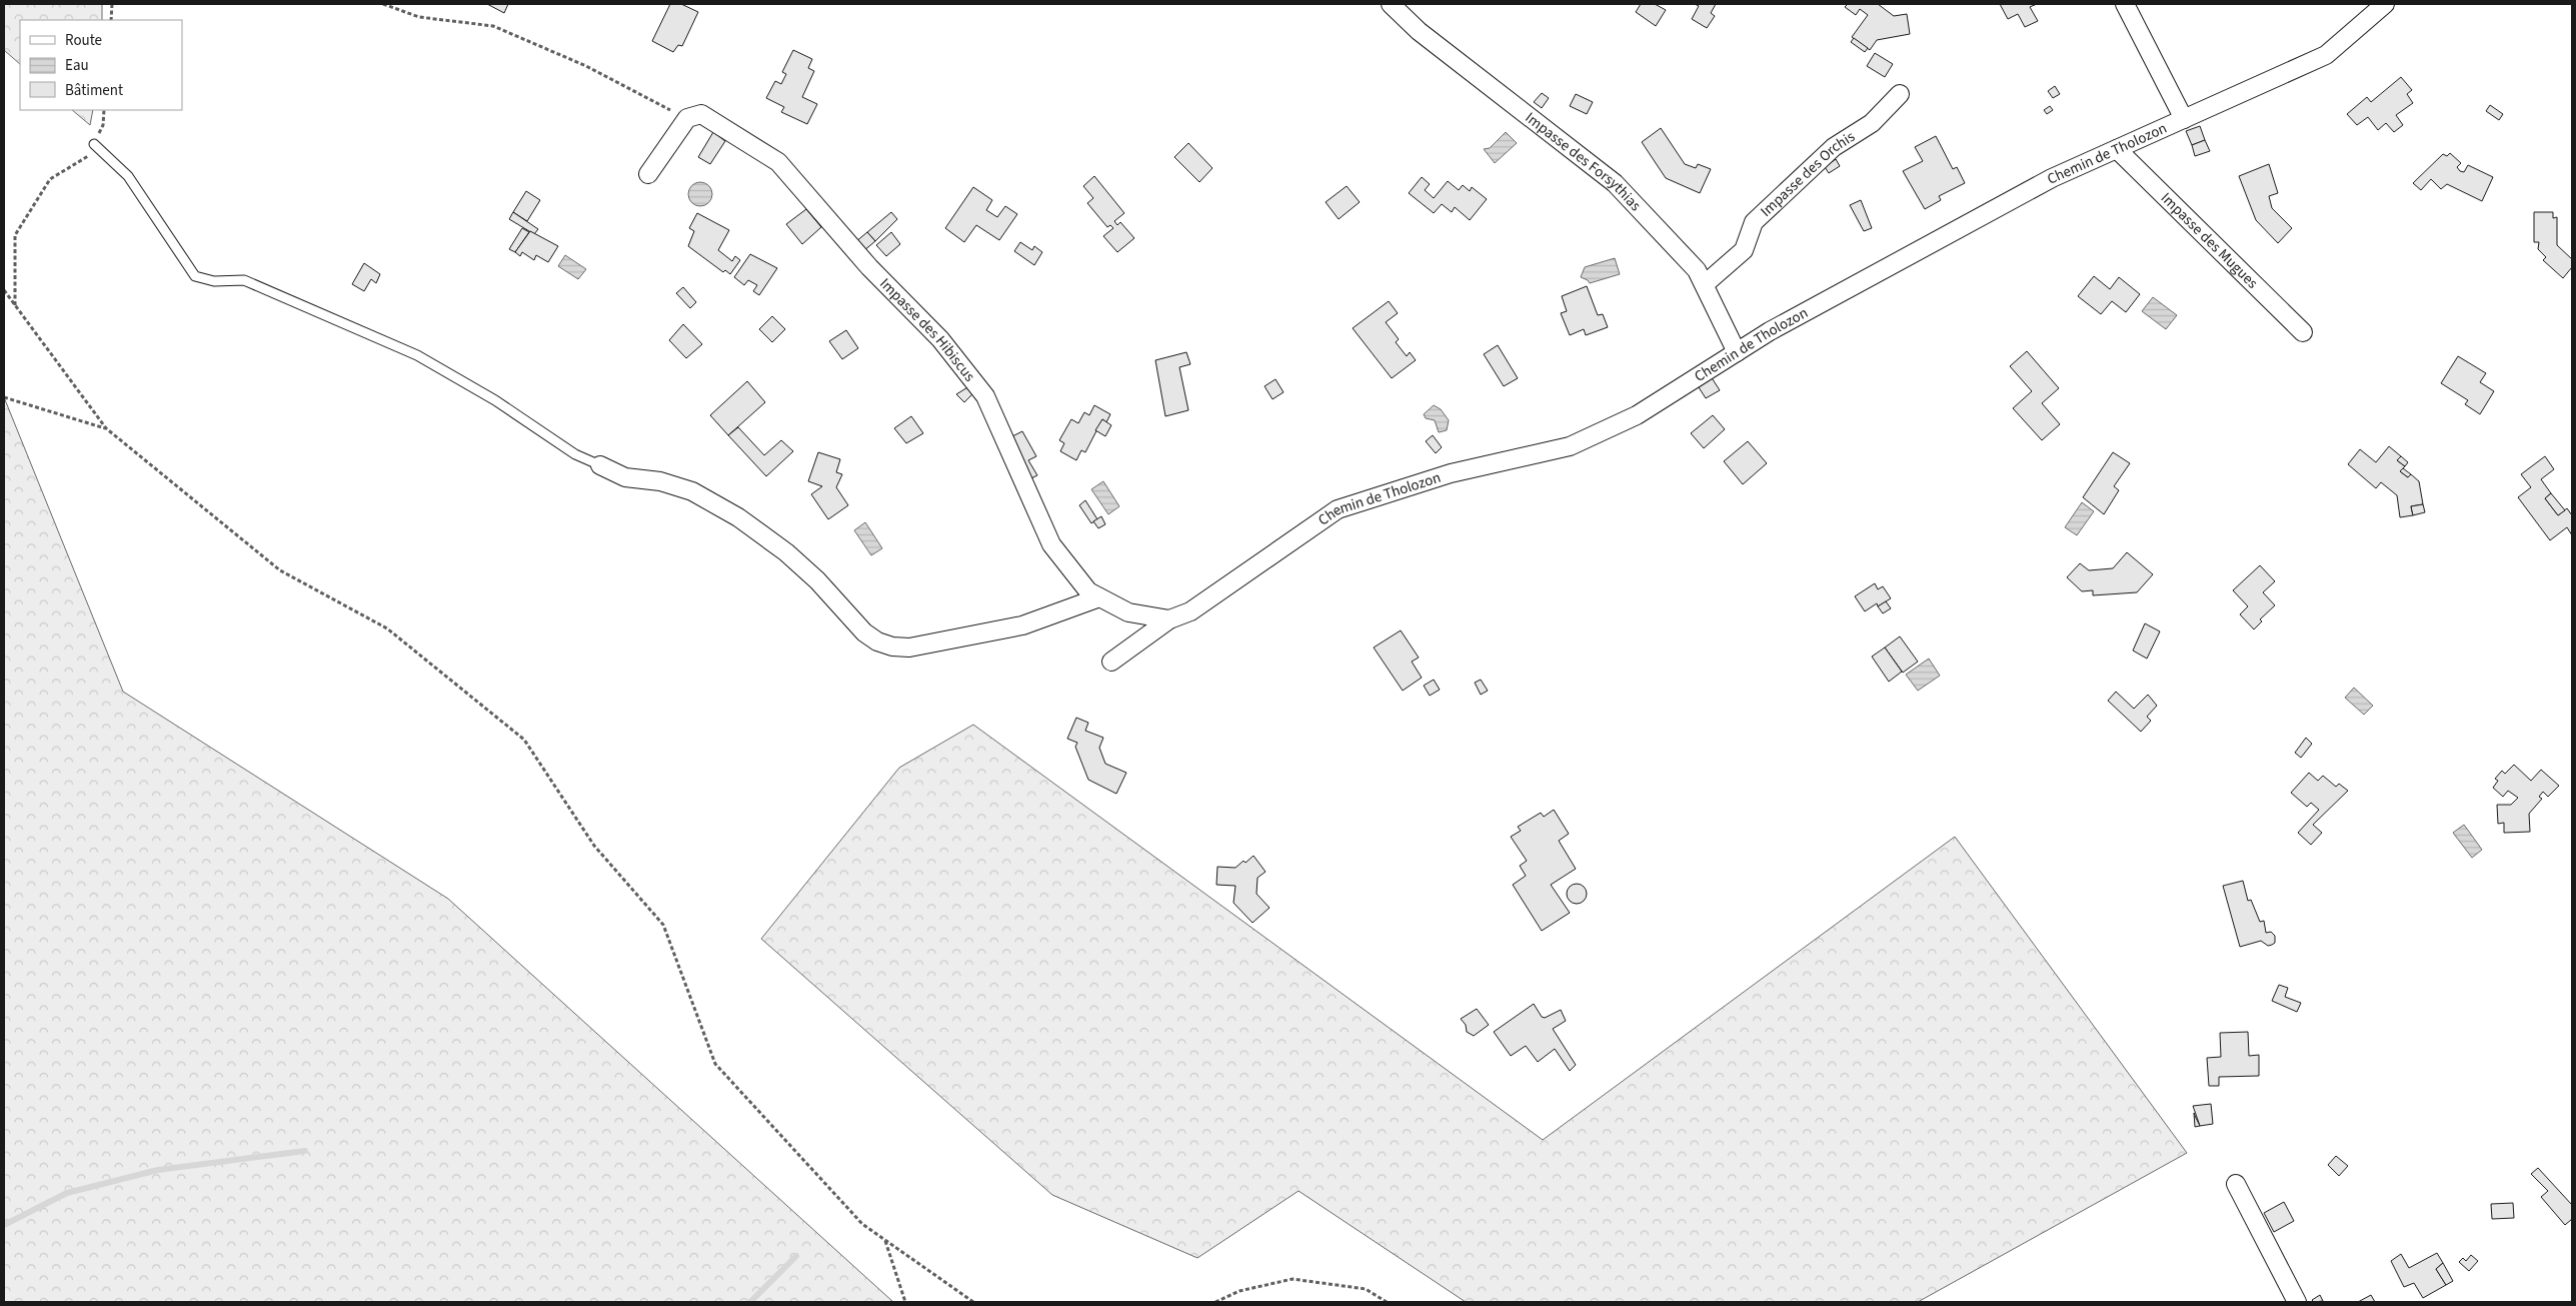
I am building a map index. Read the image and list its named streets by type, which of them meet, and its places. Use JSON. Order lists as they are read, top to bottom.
{
  "streets": {
    "street": [
      "Chemin de Tholozon",
      "Impasse des Forsythias",
      "Impasse des Orchis",
      "Impasse des Mugues",
      "Impasse des Hibiscus"
    ]
  },
  "crossings": [
    ["Chemin de Tholozon", "Impasse des Forsythias"],
    ["Chemin de Tholozon", "Impasse des Mugues"],
    ["Chemin de Tholozon", "Impasse des Hibiscus"],
    ["Impasse des Forsythias", "Impasse des Orchis"]
  ],
  "legend": ["Route", "Eau", "Bâtiment"]
}
